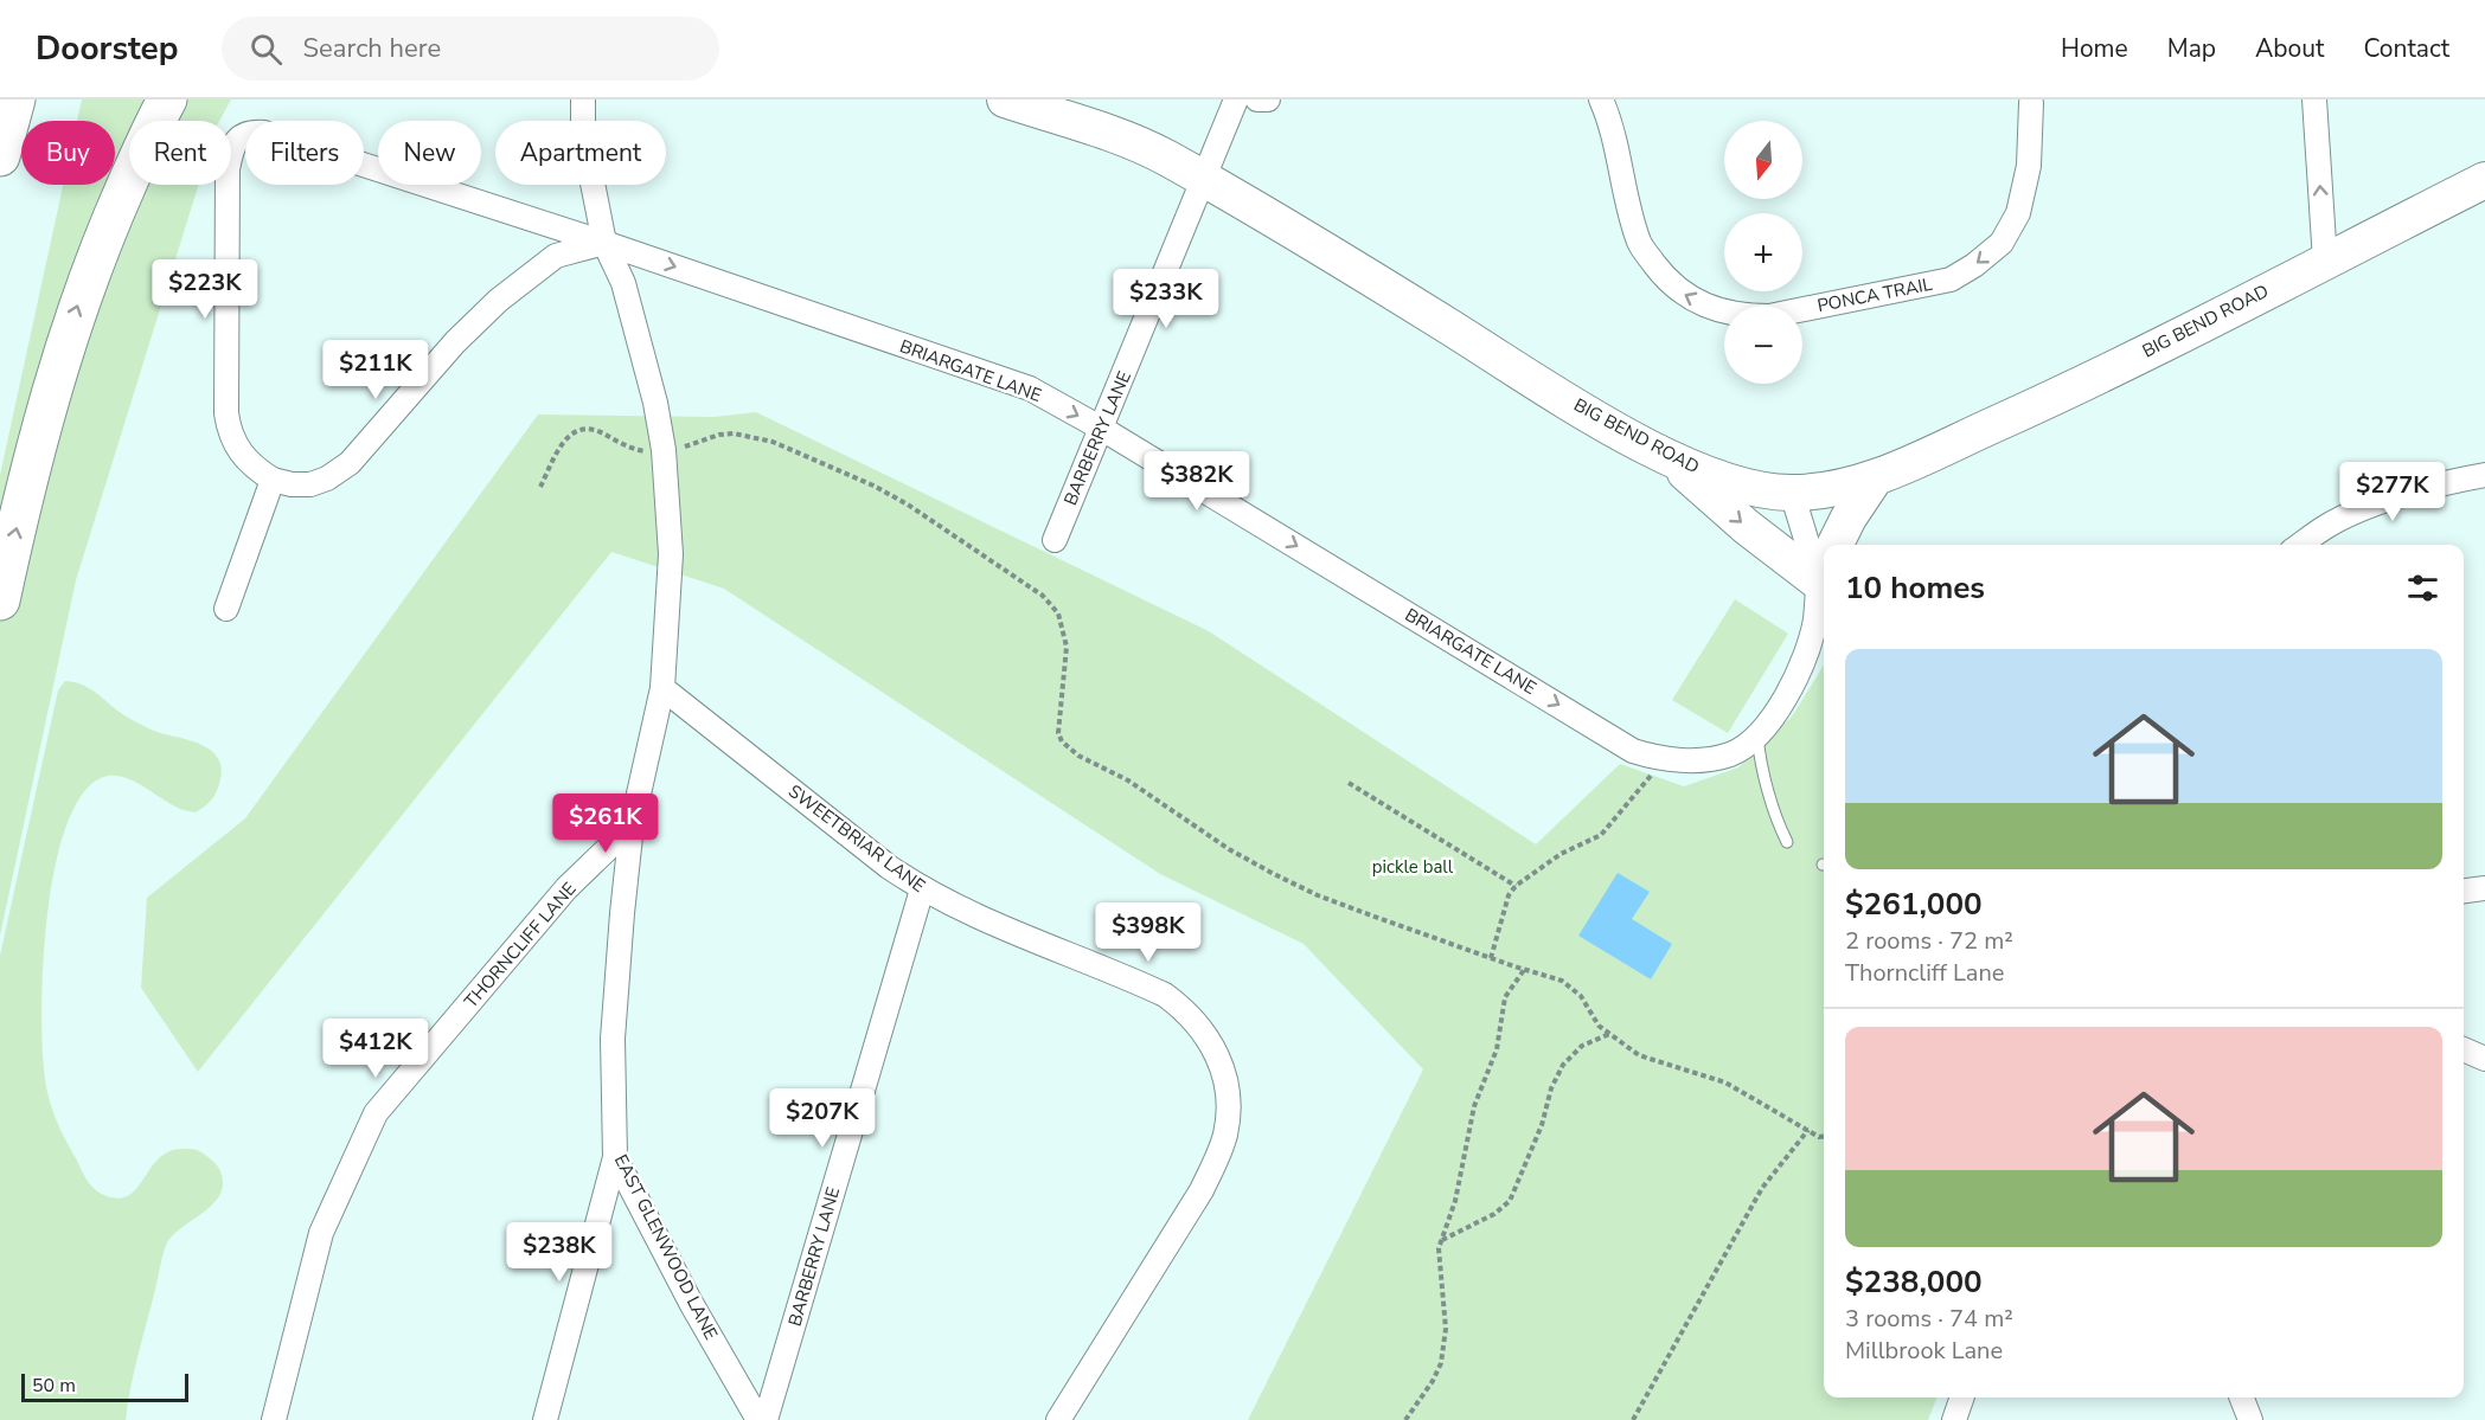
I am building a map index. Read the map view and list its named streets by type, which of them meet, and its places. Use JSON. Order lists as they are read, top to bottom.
{
  "streets": {
    "main road": ["BIG BEND ROAD"],
    "street": [
      "PONCA TRAIL",
      "BRIARGATE LANE",
      "BARBERRY LANE",
      "SWEETBRIAR LANE",
      "THORNCLIFF LANE",
      "EAST GLENWOOD LANE"
    ]
  },
  "crossings": [
    ["BIG BEND ROAD", "BRIARGATE LANE"],
    ["BIG BEND ROAD", "BARBERRY LANE"],
    ["BRIARGATE LANE", "BARBERRY LANE"],
    ["BRIARGATE LANE", "EAST GLENWOOD LANE"],
    ["BARBERRY LANE", "SWEETBRIAR LANE"],
    ["SWEETBRIAR LANE", "EAST GLENWOOD LANE"],
    ["THORNCLIFF LANE", "EAST GLENWOOD LANE"]
  ],
  "one_way": ["BRIARGATE LANE"],
  "parks": ["pickle ball"],
  "scale_bar": "50 m",
  "north": "bottom",
  "page": {
    "header": "Doorstep",
    "search": "Search here",
    "nav": [
      "Home",
      "Map",
      "About",
      "Contact"
    ],
    "map_buttons": ["+", "−"],
    "chip": [
      "Buy",
      "Rent",
      "Filters",
      "New",
      "Apartment"
    ],
    "price": [
      "$223K",
      "$233K",
      "$211K",
      "$382K",
      "$277K",
      "$261K",
      "$398K",
      "$412K",
      "$207K",
      "$238K"
    ],
    "heading": "10 homes",
    "list": [
      {
        "name": "$261,000",
        "note": "2 rooms · 72 m² · Thorncliff Lane"
      },
      {
        "name": "$238,000",
        "note": "3 rooms · 74 m² · Millbrook Lane"
      }
    ],
    "scale": "50 m"
  }
}
